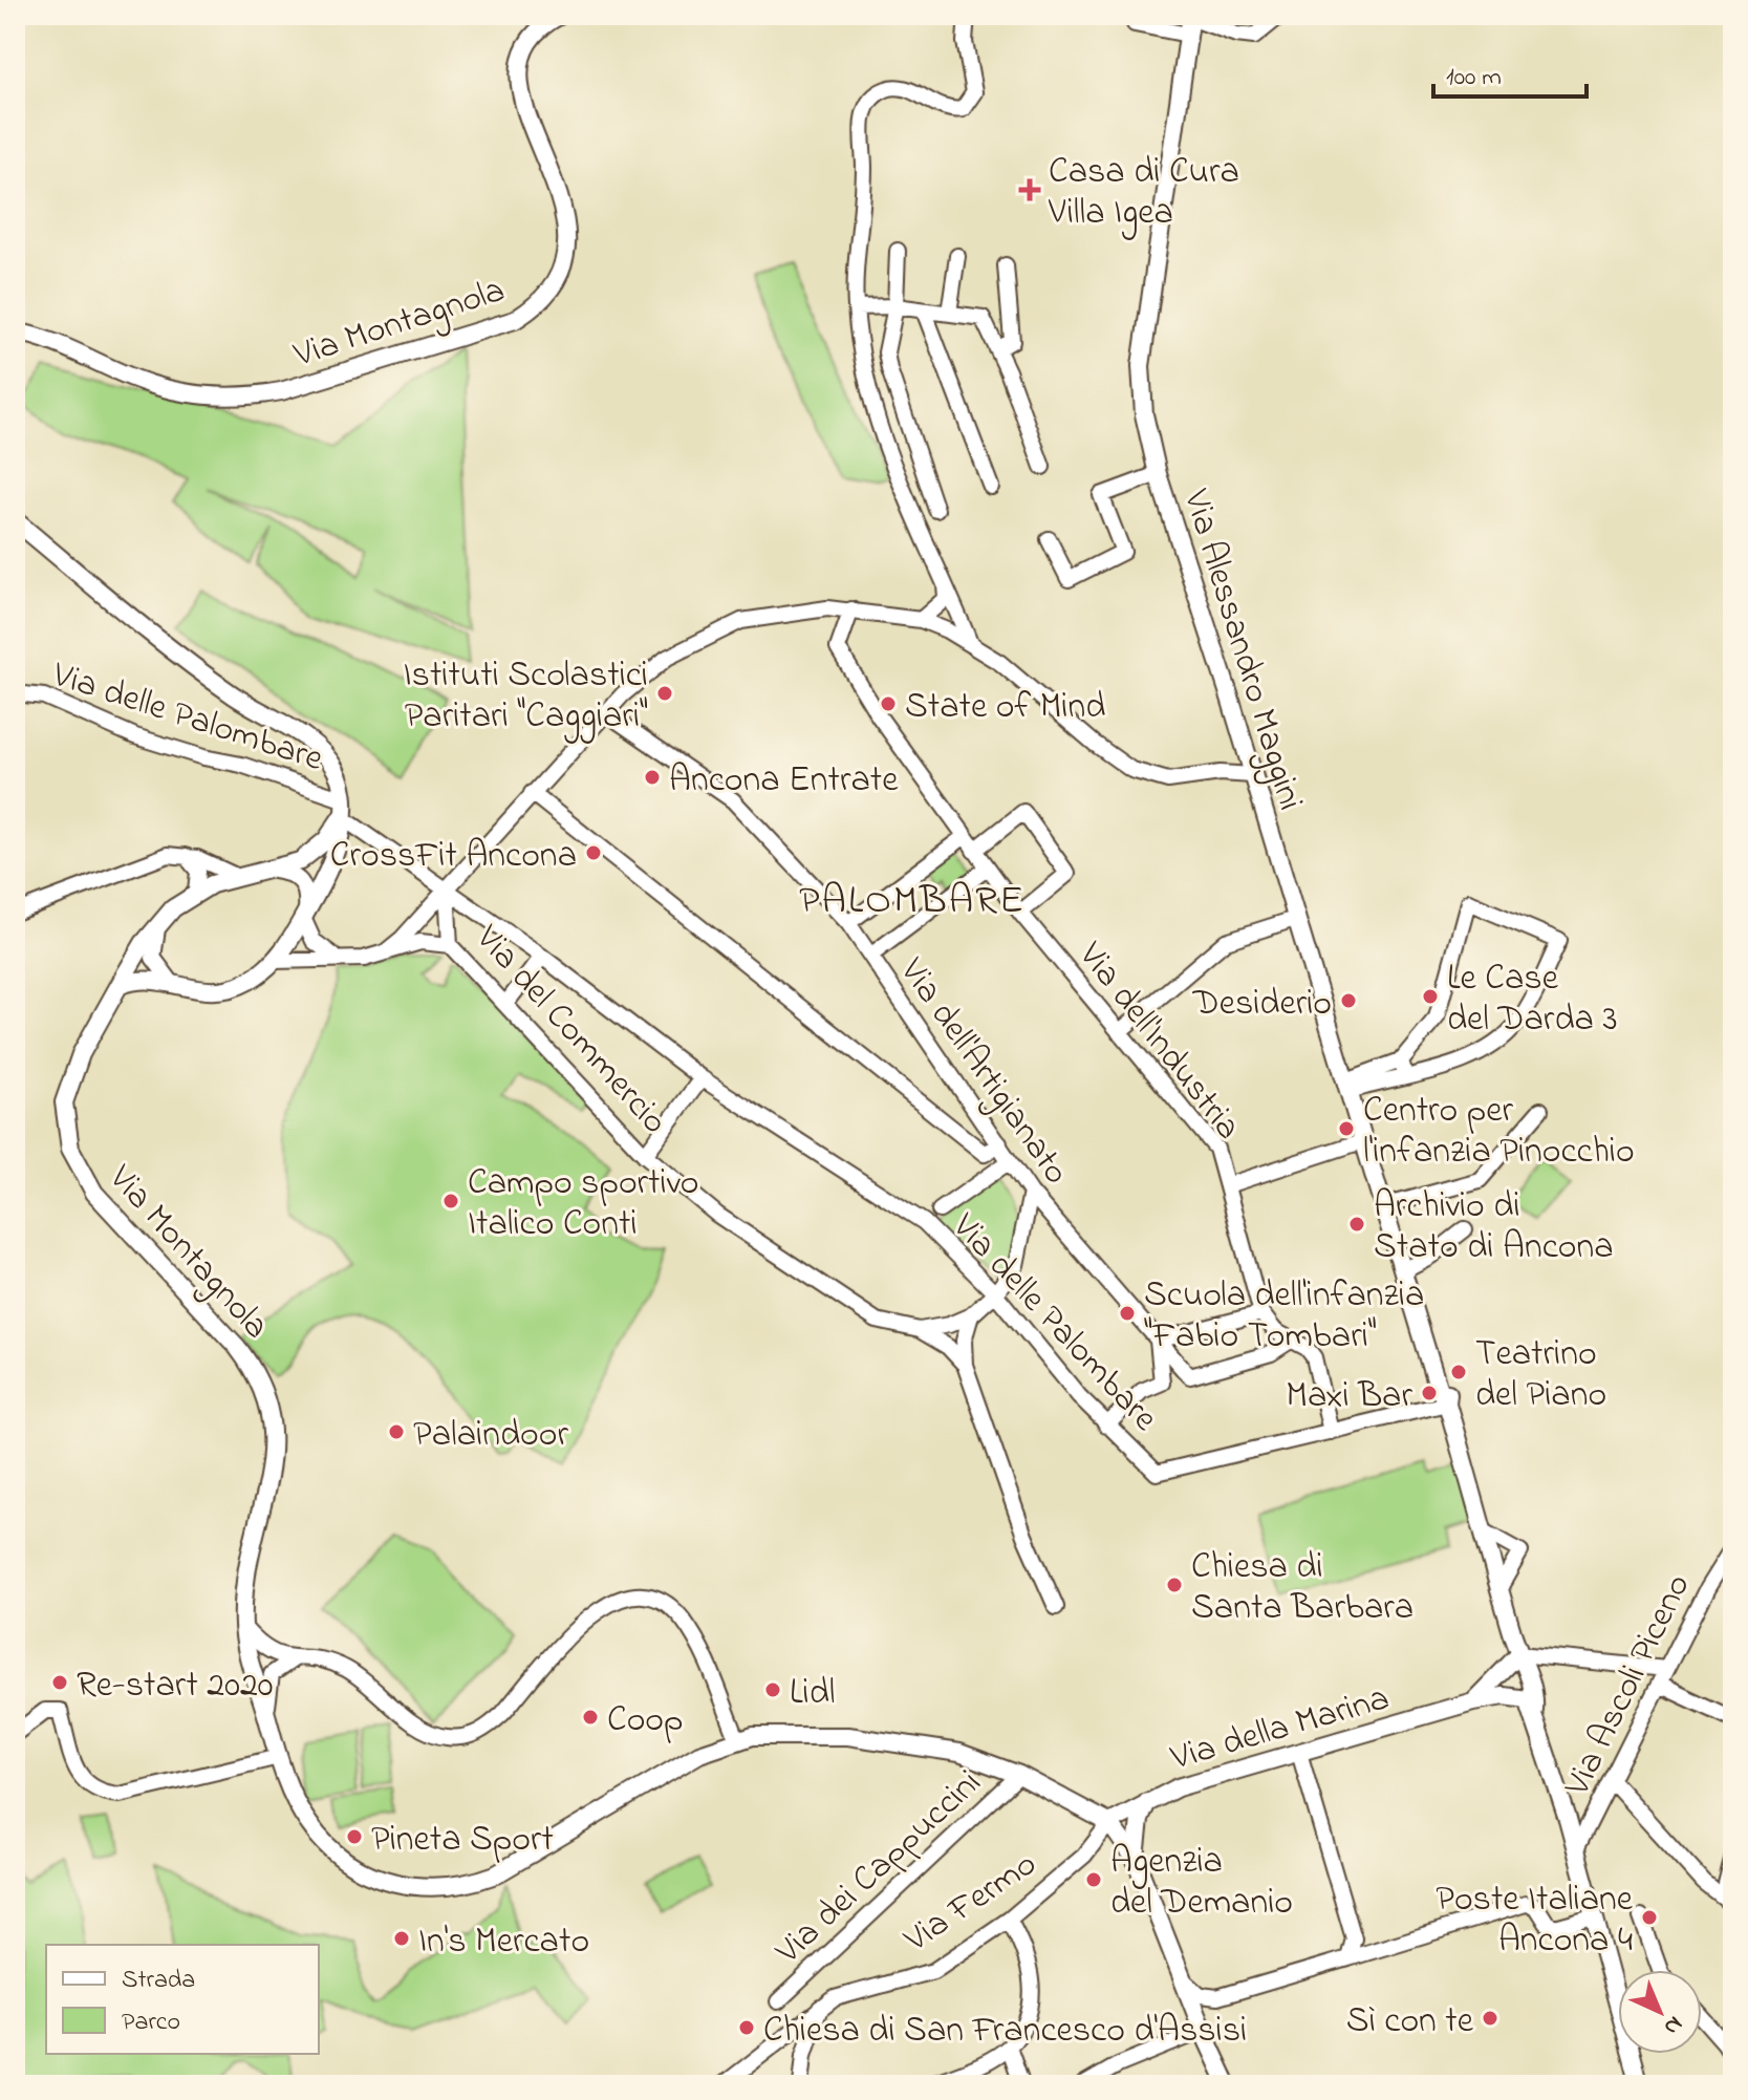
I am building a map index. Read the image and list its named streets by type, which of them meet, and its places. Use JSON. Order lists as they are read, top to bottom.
{
  "streets": {
    "main road": ["Via Montagnola", "Via Alessandro Maggini", "Via della Marina"],
    "street": [
      "Via delle Palombare",
      "Via del Commercio",
      "Via dell'Industria",
      "Via dell'Artigianato",
      "Via Ascoli Piceno",
      "Via dei Cappuccini",
      "Via Fermo"
    ]
  },
  "crossings": [
    ["Via Montagnola", "Via delle Palombare"],
    ["Via Montagnola", "Via della Marina"],
    ["Via Montagnola", "Via dei Cappuccini"],
    ["Via Montagnola", "Via Fermo"],
    ["Via Alessandro Maggini", "Via delle Palombare"],
    ["Via Alessandro Maggini", "Via della Marina"],
    ["Via delle Palombare", "Via del Commercio"],
    ["Via del Commercio", "Via dell'Artigianato"],
    ["Via della Marina", "Via Fermo"]
  ],
  "districts": ["PALOMBARE"],
  "places": {
    "health": ["Casa di Cura Villa Igea"],
    "other": [
      "Istituti Scolastici Paritari \"Caggiari\"",
      "State of Mind",
      "Ancona Entrate",
      "CrossFit Ancona",
      "Le Case del Darda 3",
      "Desiderio",
      "Centro per l'infanzia Pinocchio",
      "Campo sportivo Italico Conti",
      "Archivio di Stato di Ancona",
      "Scuola dell'infanzia \"Fabio Tombari\"",
      "Teatrino del Piano",
      "Maxi Bar",
      "Palaindoor",
      "Chiesa di Santa Barbara",
      "Re-start 2020",
      "Lidl",
      "Coop",
      "Pineta Sport",
      "Agenzia del Demanio",
      "Poste Italiane Ancona 4",
      "In's Mercato",
      "Sì con te",
      "Chiesa di San Francesco d'Assisi"
    ]
  },
  "legend": ["Strada", "Parco"],
  "scale_bar": "100 m",
  "north": "bottom right"
}
